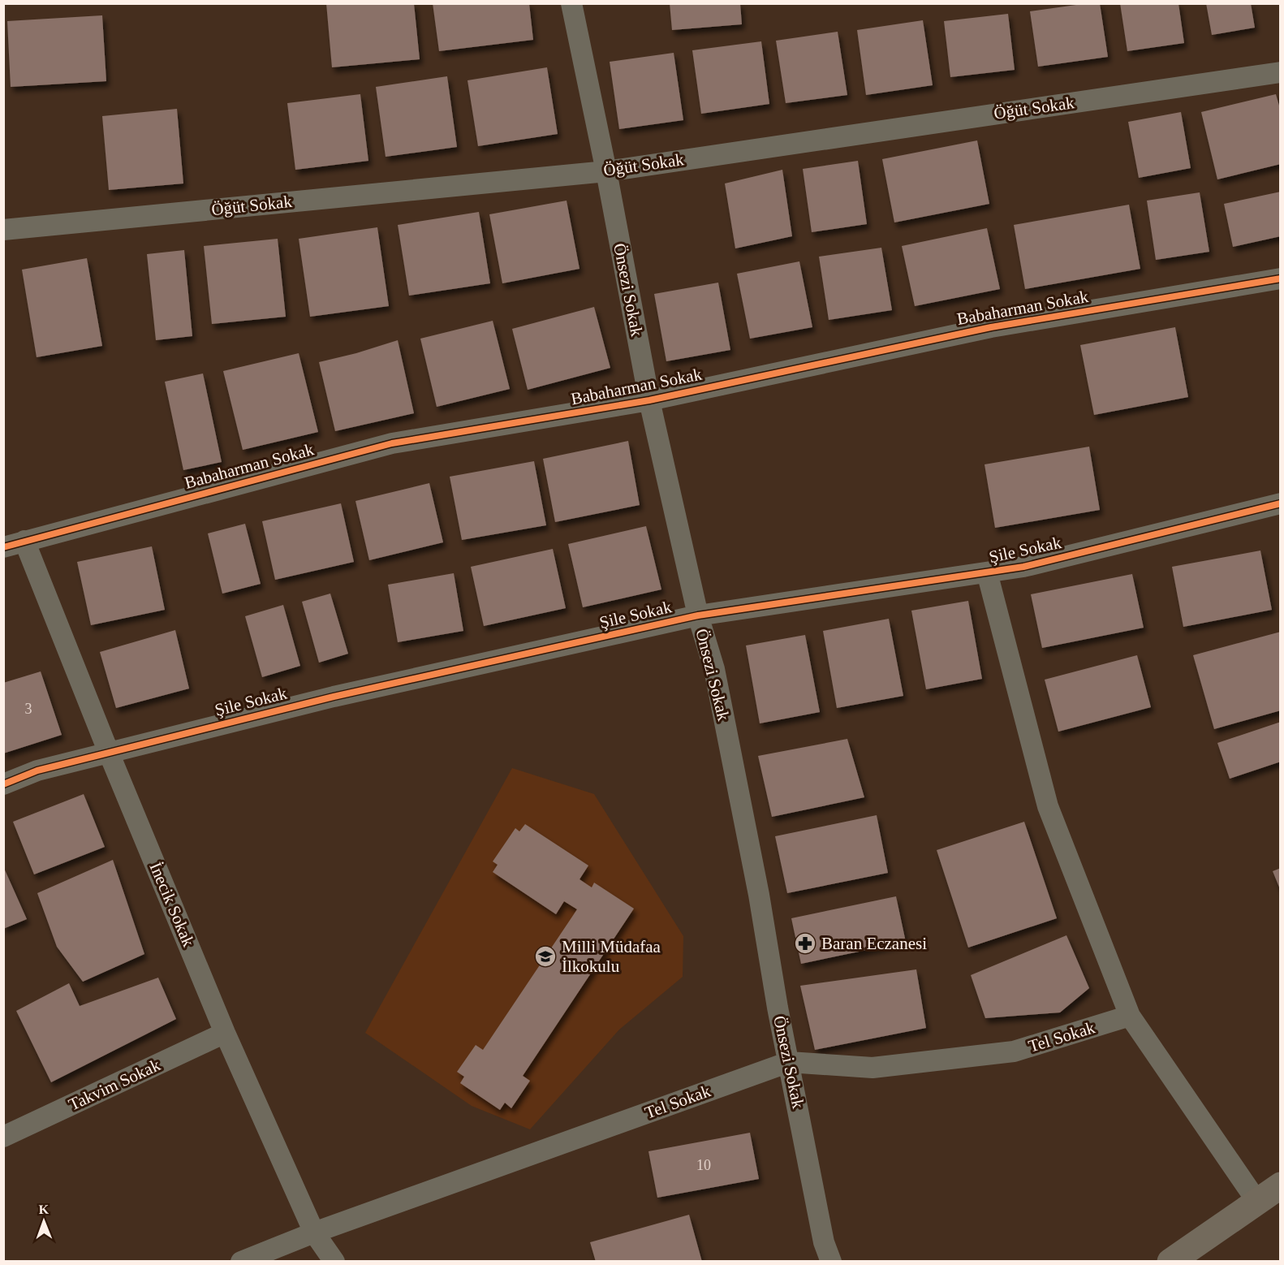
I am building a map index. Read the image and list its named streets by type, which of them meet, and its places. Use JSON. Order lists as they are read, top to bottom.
{
  "streets": {
    "street": [
      "Öğüt Sokak",
      "Önsezi Sokak",
      "Babaharman Sokak",
      "Şile Sokak",
      "İnecik Sokak",
      "Tel Sokak",
      "Takvim Sokak"
    ]
  },
  "crossings": [
    ["Öğüt Sokak", "Önsezi Sokak"],
    ["Önsezi Sokak", "Babaharman Sokak"],
    ["Önsezi Sokak", "Şile Sokak"],
    ["Önsezi Sokak", "Tel Sokak"],
    ["Babaharman Sokak", "İnecik Sokak"],
    ["Şile Sokak", "İnecik Sokak"],
    ["İnecik Sokak", "Tel Sokak"],
    ["İnecik Sokak", "Takvim Sokak"]
  ],
  "places": {
    "pharmacy": ["Baran Eczanesi"],
    "school or university": ["Milli Müdafaa İlkokulu"]
  },
  "house_numbers": ["3", "10"],
  "north": "top"
}
